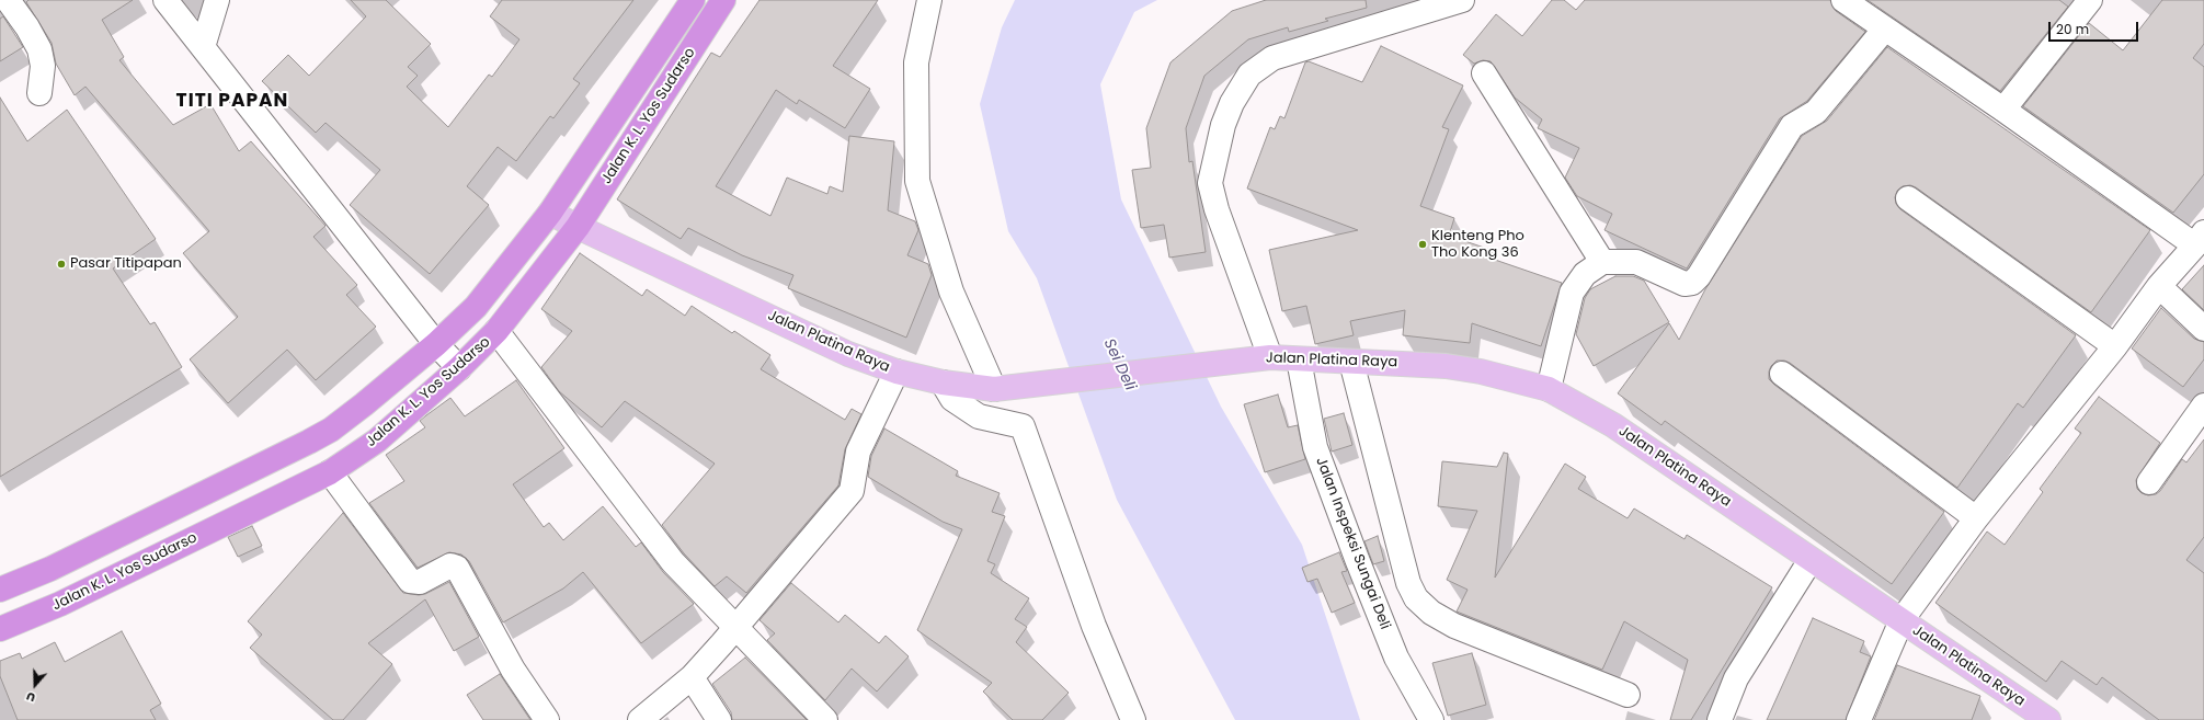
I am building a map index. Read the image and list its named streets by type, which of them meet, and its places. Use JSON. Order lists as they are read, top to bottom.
{
  "streets": {
    "highway": ["Jalan K. L. Yos Sudarso"],
    "main road": ["Jalan Platina Raya"],
    "street": ["Jalan Inspeksi Sungai Deli"]
  },
  "crossings": [
    ["Jalan K. L. Yos Sudarso", "Jalan Platina Raya"],
    ["Jalan Platina Raya", "Jalan Inspeksi Sungai Deli"]
  ],
  "districts": ["TITI PAPAN"],
  "water": ["Sei Deli"],
  "places": ["Klenteng Pho Tho Kong 36", "Pasar Titipapan"],
  "scale_bar": "20 m",
  "north": "bottom"
}
